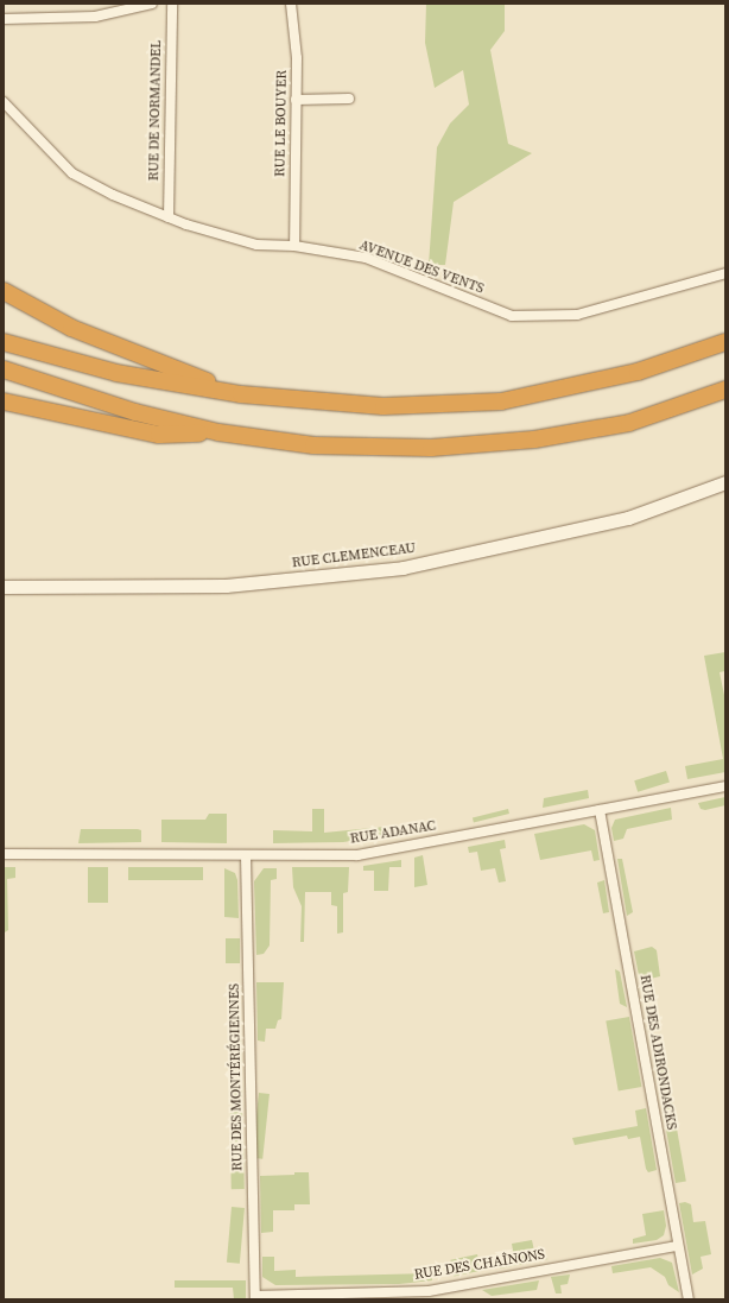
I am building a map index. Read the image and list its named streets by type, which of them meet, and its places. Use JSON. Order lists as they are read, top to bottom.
{
  "streets": {
    "street": [
      "RUE DE NORMANDEL",
      "RUE LE BOUYER",
      "AVENUE DES VENTS",
      "RUE CLEMENCEAU",
      "RUE ADANAC",
      "RUE DES ADIRONDACKS",
      "RUE DES MONTÉRÉGIENNES",
      "RUE DES CHAÎNONS"
    ]
  },
  "crossings": [
    ["RUE DE NORMANDEL", "AVENUE DES VENTS"],
    ["RUE LE BOUYER", "AVENUE DES VENTS"],
    ["RUE ADANAC", "RUE DES ADIRONDACKS"],
    ["RUE ADANAC", "RUE DES MONTÉRÉGIENNES"],
    ["RUE DES ADIRONDACKS", "RUE DES CHAÎNONS"],
    ["RUE DES MONTÉRÉGIENNES", "RUE DES CHAÎNONS"]
  ]
}
